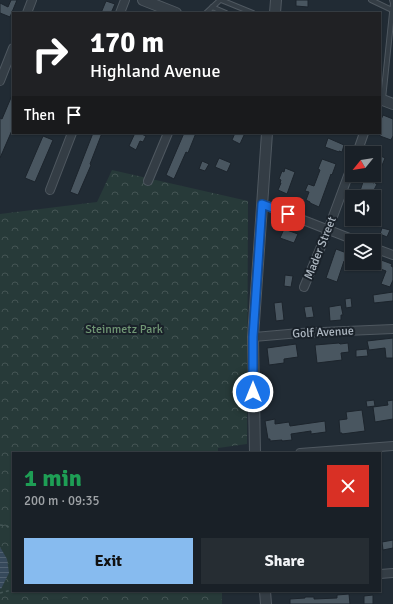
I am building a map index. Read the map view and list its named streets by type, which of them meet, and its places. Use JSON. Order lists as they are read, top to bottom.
{
  "streets": {
    "street": ["Mader Street", "Golf Avenue"]
  },
  "parks": ["Steinmetz Park"],
  "north": "bottom left",
  "page": {
    "turn": ["170 m", "Highland Avenue"],
    "then": "Then",
    "heading": ["1 min", "200 m · 09:35"],
    "buttons": ["Exit", "Share"]
  }
}
